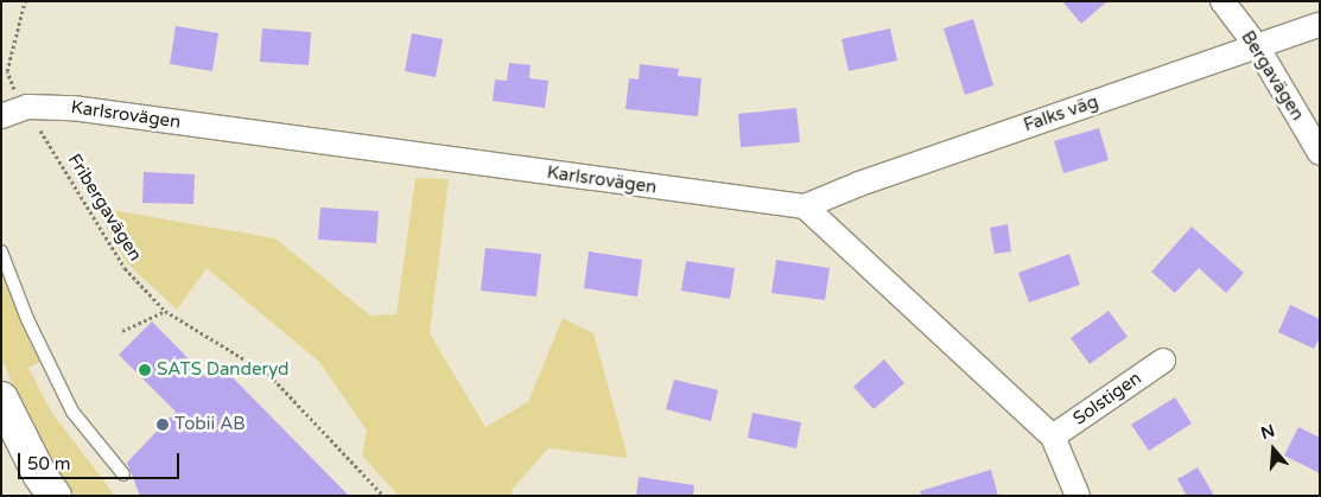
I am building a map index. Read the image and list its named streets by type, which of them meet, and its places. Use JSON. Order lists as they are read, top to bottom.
{
  "streets": {
    "street": [
      "Bergavägen",
      "Falks väg",
      "Karlsrovägen",
      "Solstigen"
    ],
    "path": ["Fribergavägen"]
  },
  "crossings": [
    ["Bergavägen", "Falks väg"],
    ["Falks väg", "Karlsrovägen"],
    ["Karlsrovägen", "Fribergavägen"]
  ],
  "places": ["SATS Danderyd", "Tobii AB"],
  "scale_bar": "50 m",
  "north": "top"
}
